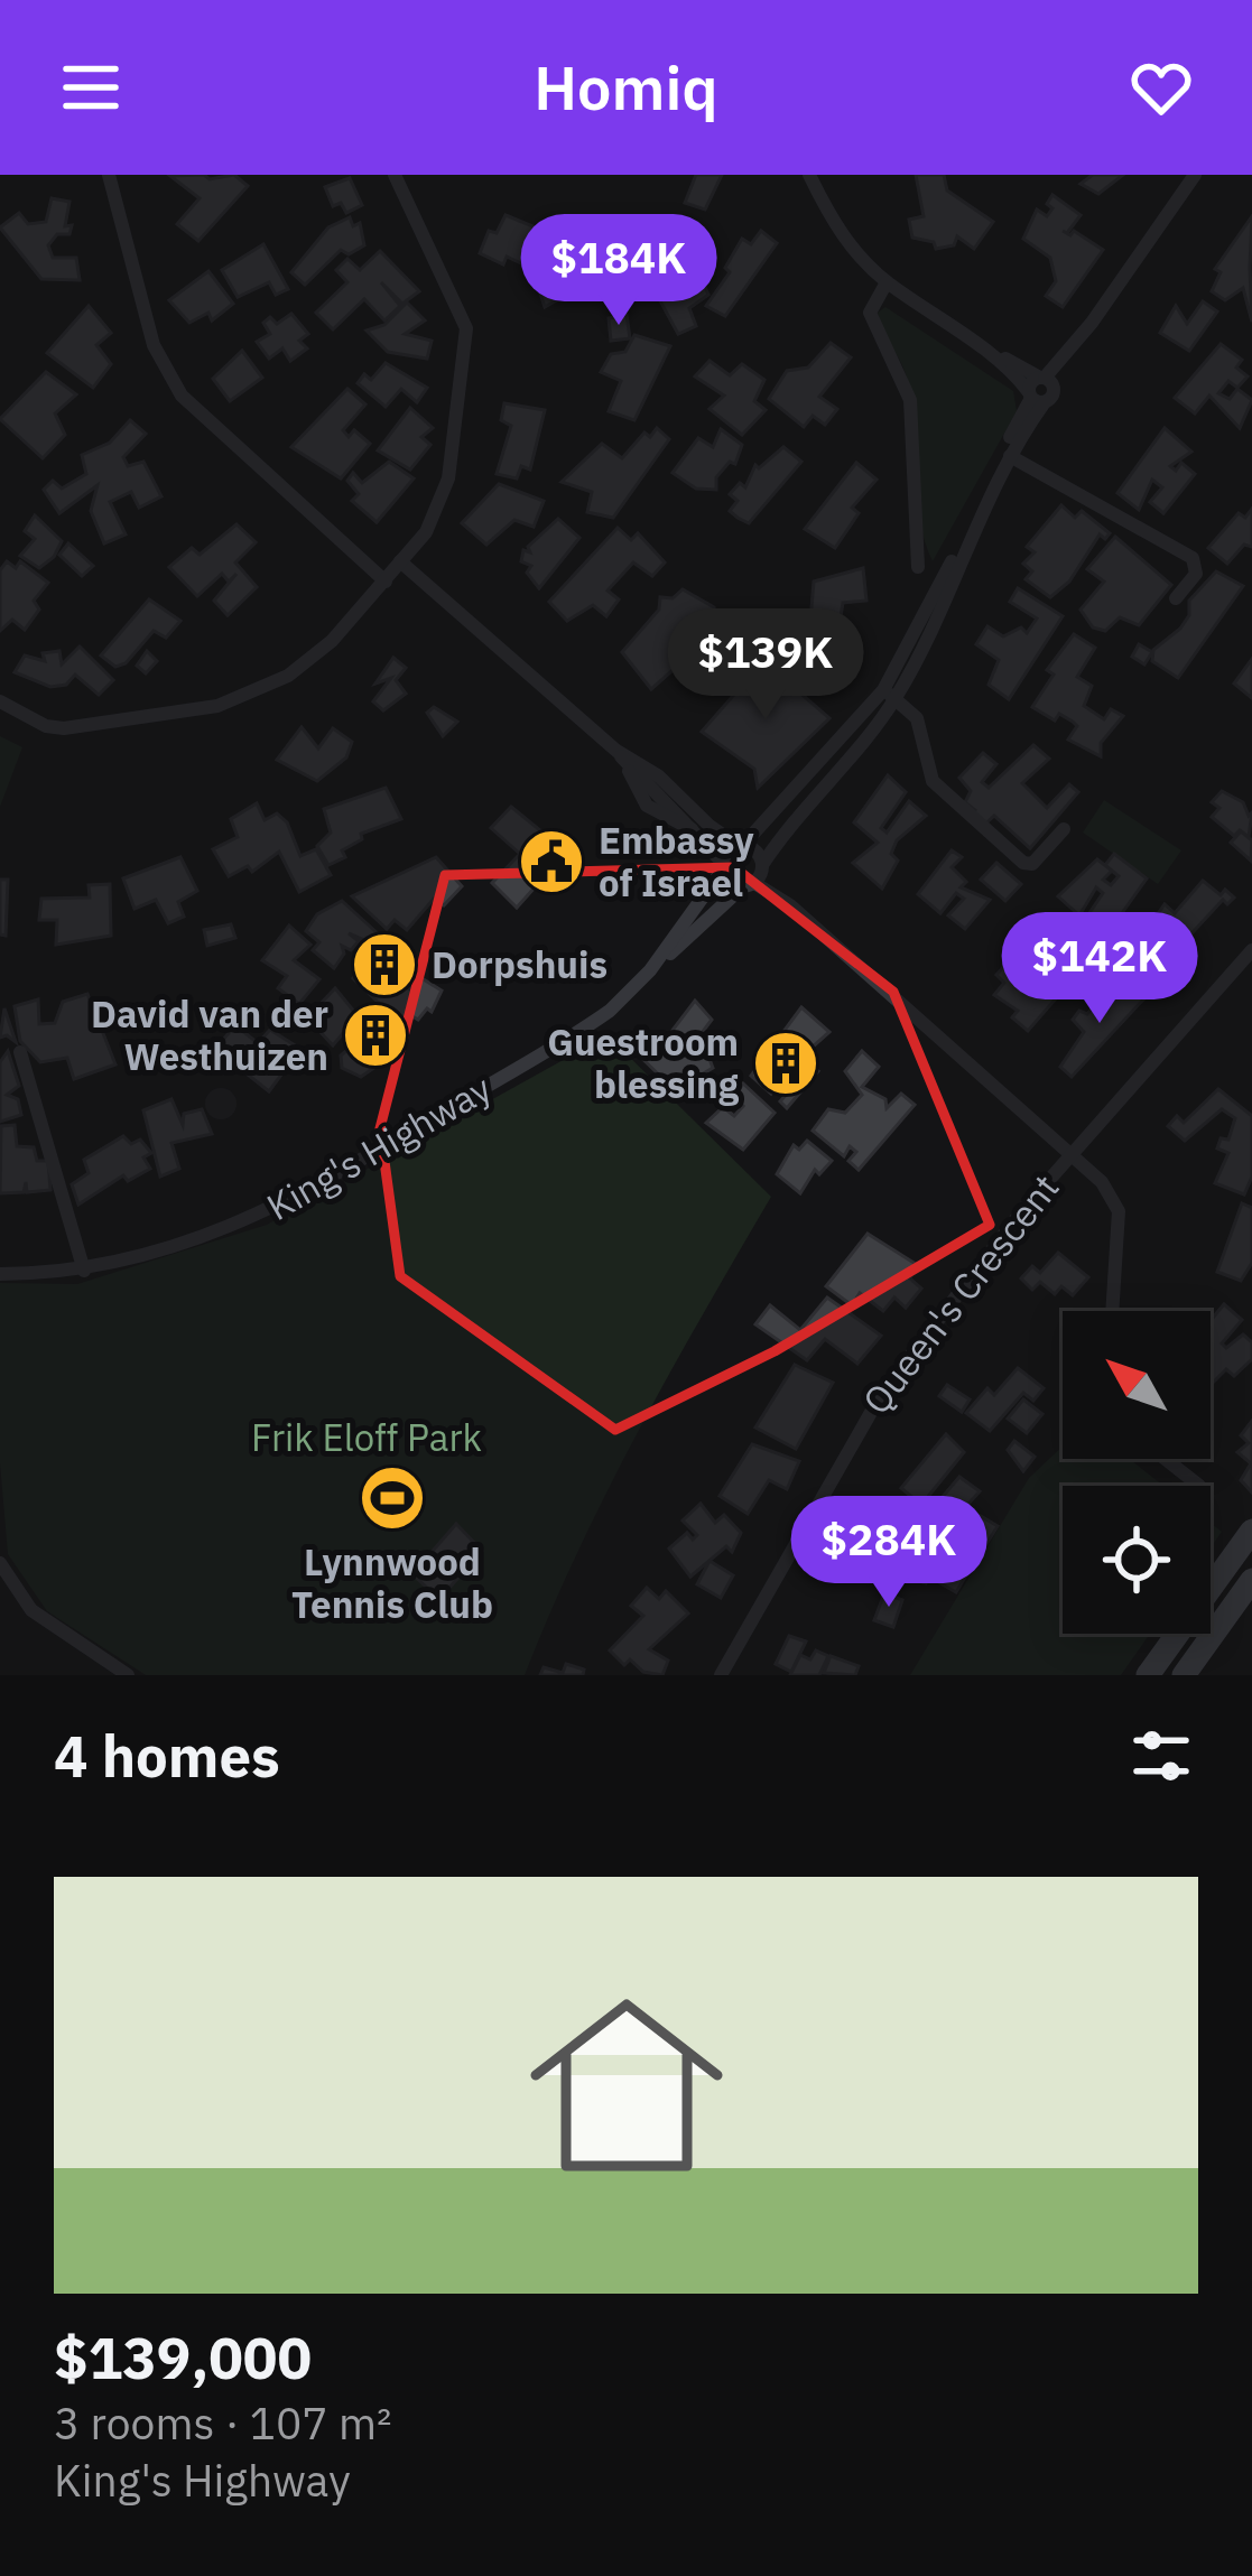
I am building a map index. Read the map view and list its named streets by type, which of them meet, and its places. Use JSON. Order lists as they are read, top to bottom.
{
  "streets": {
    "street": ["King's Highway", "Queen's Crescent"]
  },
  "parks": ["Frik Eloff Park"],
  "places": {
    "public building": ["Embassy of Israel"],
    "building": ["Dorpshuis", "David van der Westhuizen", "Guestroom blessing"],
    "sports": ["Lynnwood Tennis Club"]
  },
  "north": "top left",
  "page": {
    "header": "Homiq",
    "price": [
      "$184K",
      "$139K",
      "$142K",
      "$284K"
    ],
    "heading": "4 homes",
    "list": [
      {
        "name": "$139,000",
        "note": "3 rooms · 107 m² · King's Highway"
      }
    ]
  }
}
